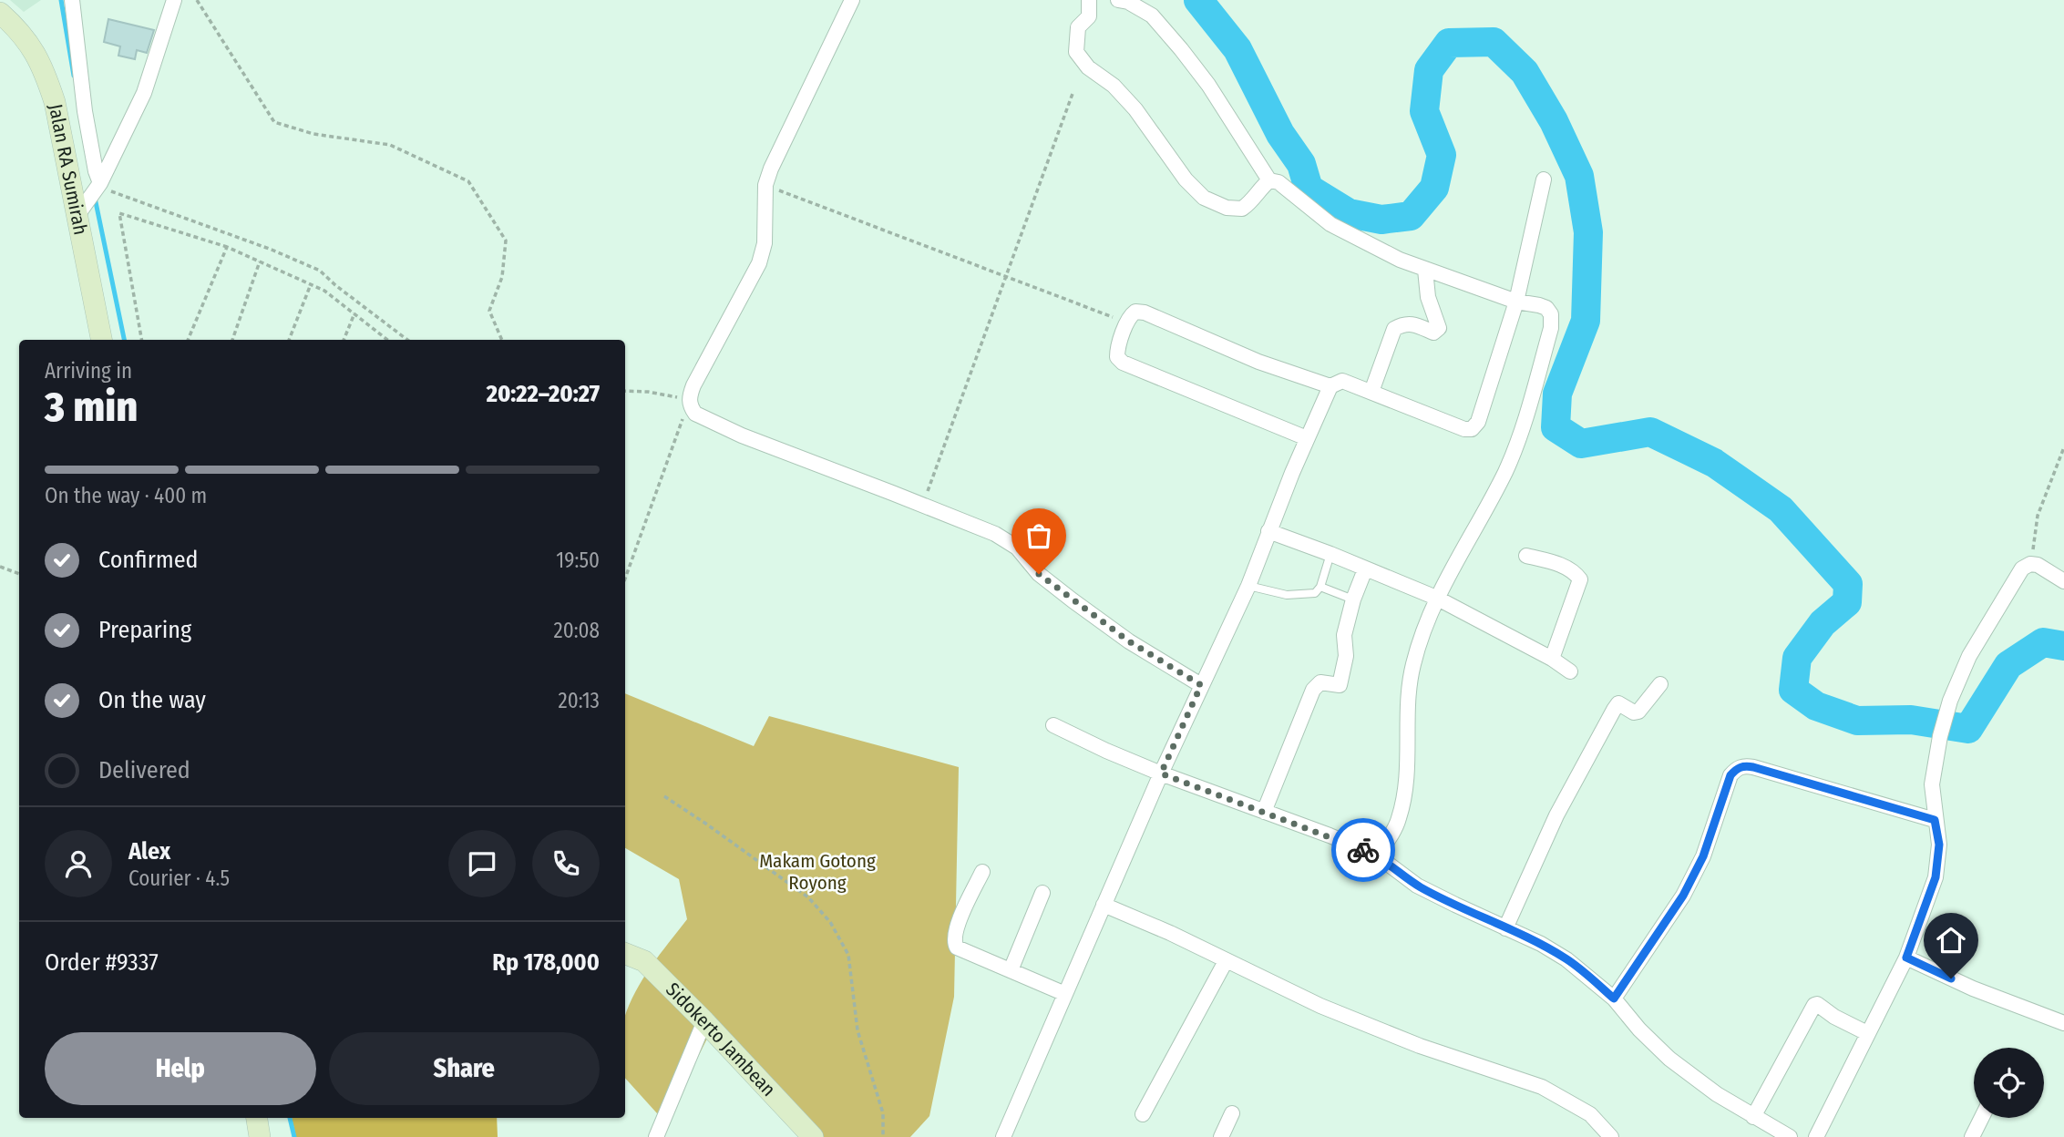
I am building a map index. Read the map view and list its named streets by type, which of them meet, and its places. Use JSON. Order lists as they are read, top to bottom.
{
  "streets": {
    "main road": ["Jalan RA Sumirah", "Sidokerto Jambean"]
  },
  "parks": ["Makam Gotong Royong"],
  "page": {
    "heading": ["3 min", "Arriving in", "20:22–20:27"],
    "panel": [
      "Alex",
      "Courier · 4.5",
      "Order #9337",
      "Rp 178,000"
    ],
    "bar": "On the way · 400 m",
    "list": [
      ["Confirmed", "19:50"],
      ["Preparing", "20:08"],
      ["On the way", "20:13"],
      "Delivered"
    ],
    "buttons": ["Help", "Share"]
  }
}
